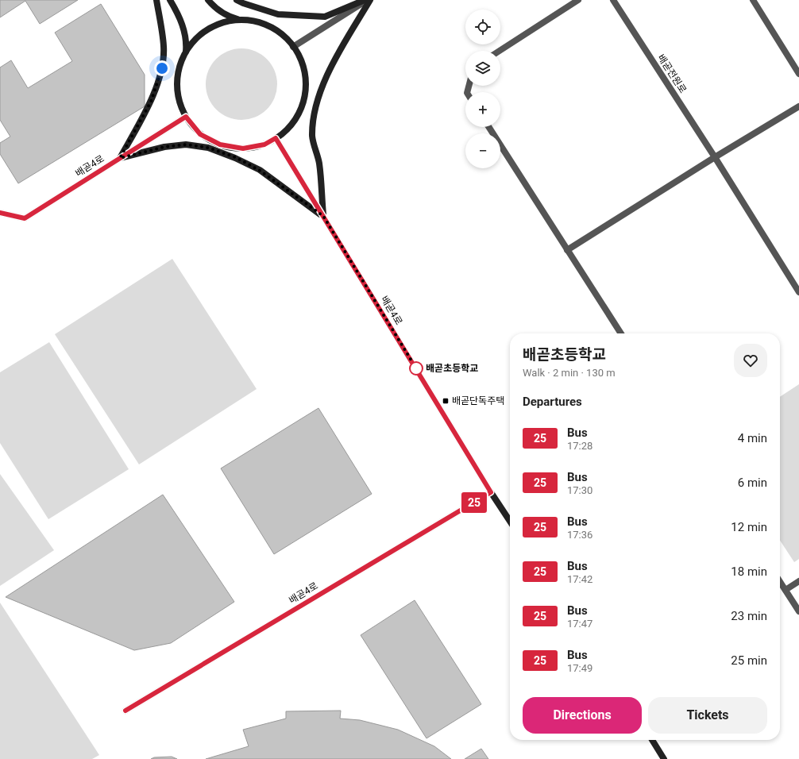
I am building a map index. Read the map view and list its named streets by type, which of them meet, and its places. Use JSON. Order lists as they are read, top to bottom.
{
  "streets": {
    "main road": ["배곧4로"],
    "street": ["배곧전원로"]
  },
  "places": {
    "other": ["배곧초등학교"],
    "transit": ["배곧단독주택"]
  },
  "lines": ["bus line 25"],
  "page": {
    "on_map": "25",
    "map_buttons": ["+", "−"],
    "heading": [
      ["배곧초등학교", "Walk · 2 min · 130 m"],
      "Departures"
    ],
    "list": [
      {
        "mark": "25",
        "name": "Bus",
        "note": "17:28",
        "value": "4 min"
      },
      {
        "mark": "25",
        "name": "Bus",
        "note": "17:30",
        "value": "6 min"
      },
      {
        "mark": "25",
        "name": "Bus",
        "note": "17:36",
        "value": "12 min"
      },
      {
        "mark": "25",
        "name": "Bus",
        "note": "17:42",
        "value": "18 min"
      },
      {
        "mark": "25",
        "name": "Bus",
        "note": "17:47",
        "value": "23 min"
      },
      {
        "mark": "25",
        "name": "Bus",
        "note": "17:49",
        "value": "25 min"
      }
    ],
    "buttons": ["Directions", "Tickets"]
  }
}
